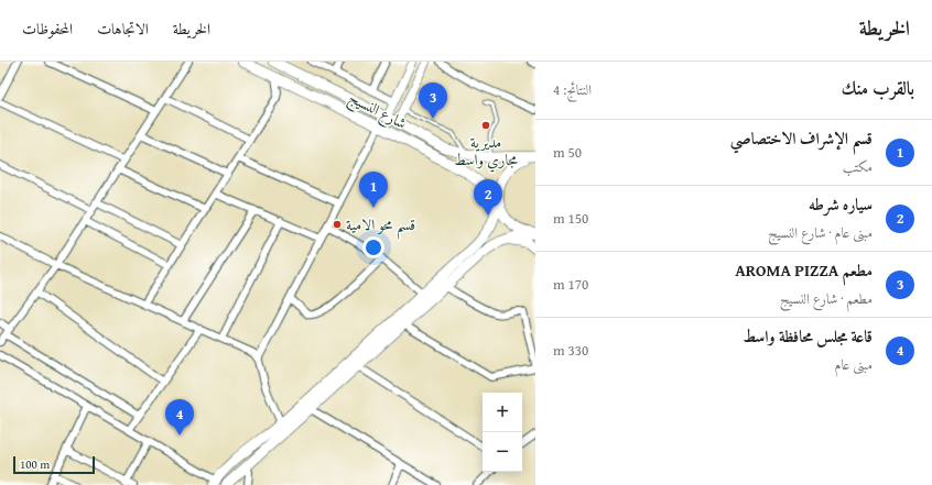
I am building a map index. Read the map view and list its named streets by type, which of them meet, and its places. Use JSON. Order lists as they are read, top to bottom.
{
  "streets": {
    "main road": ["شارع النسيج"]
  },
  "places": ["مديرية مجاري واسط", "قسم محو الامية"],
  "scale_bar": "100 m",
  "page": {
    "header": "الخريطة",
    "nav": ["الخريطة", "الاتجاهات", "المحفوظات"],
    "heading": ["بالقرب منك", "النتائج: 4"],
    "pins": [
      "3",
      "1",
      "2",
      "4"
    ],
    "list": [
      {
        "mark": "1",
        "name": "قسم الإشراف الاختصاصي",
        "note": "مكتب",
        "value": "50 m"
      },
      {
        "mark": "2",
        "name": "سياره شرطه",
        "note": "مبنى عام · شارع النسيج",
        "value": "150 m"
      },
      {
        "mark": "3",
        "name": "مطعم AROMA PIZZA",
        "note": "مطعم · شارع النسيج",
        "value": "170 m"
      },
      {
        "mark": "4",
        "name": "قاعة مجلس محافظة واسط",
        "note": "مبنى عام",
        "value": "330 m"
      }
    ],
    "map_buttons": ["+", "−"],
    "scale": "100 m"
  }
}
